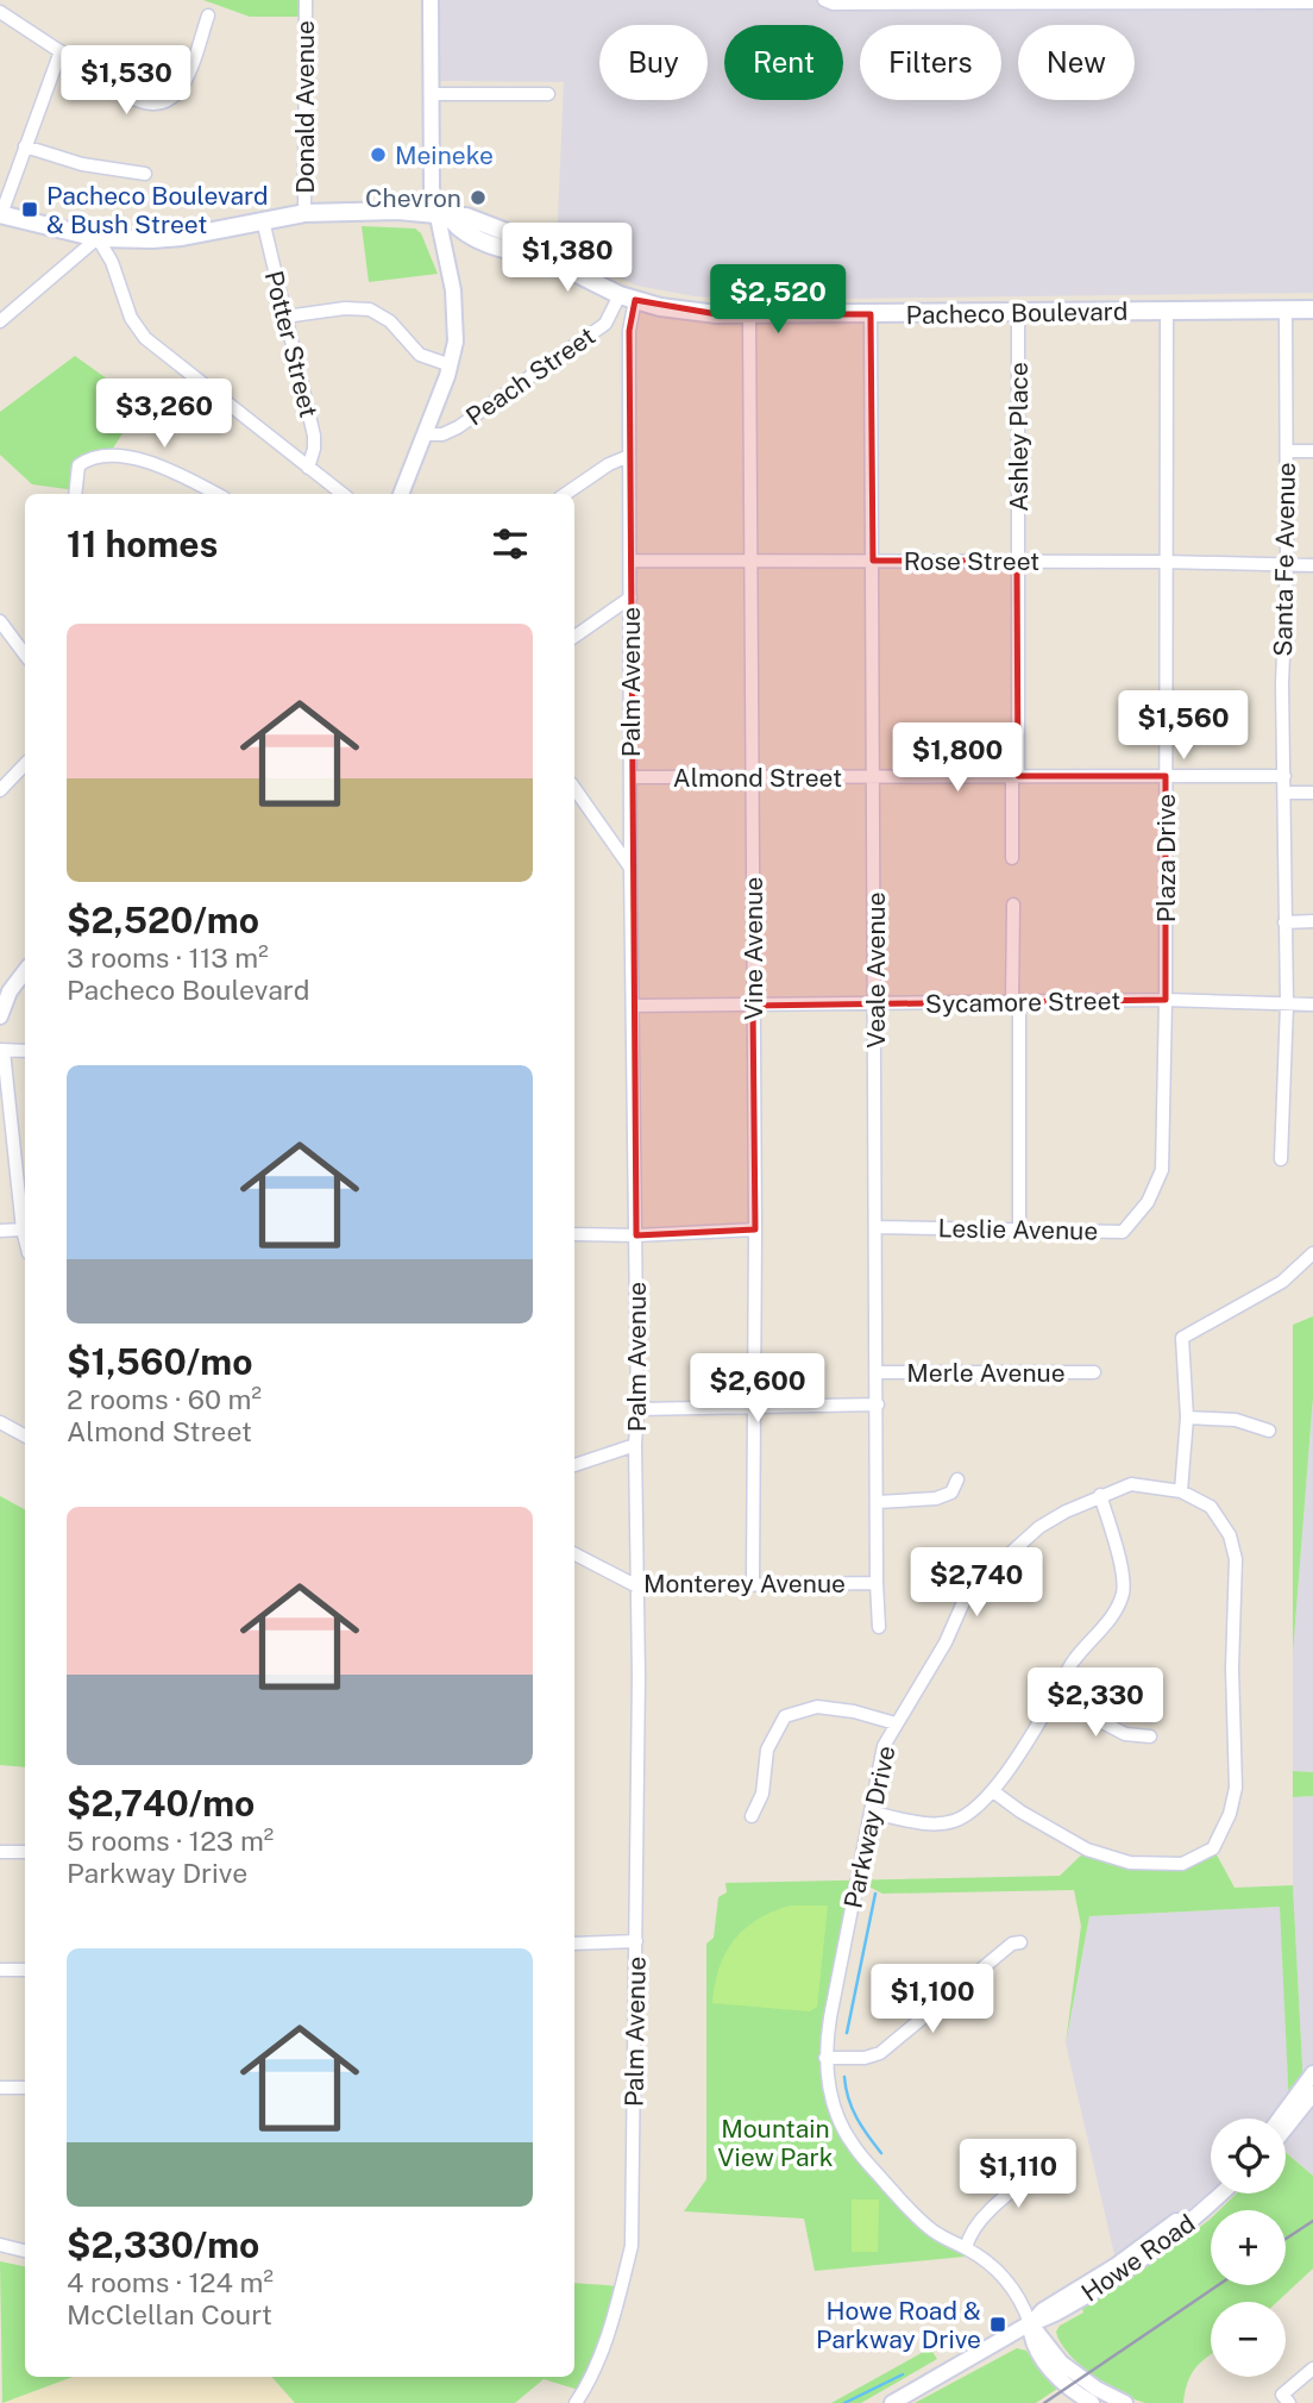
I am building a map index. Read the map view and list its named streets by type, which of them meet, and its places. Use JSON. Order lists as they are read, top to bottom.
{
  "streets": {
    "main road": ["Pacheco Boulevard"],
    "street": [
      "Donald Avenue",
      "Potter Street",
      "Peach Street",
      "Ashley Place",
      "Santa Fe Avenue",
      "Rose Street",
      "Palm Avenue",
      "Almond Street",
      "Plaza Drive",
      "Vine Avenue",
      "Veale Avenue",
      "Sycamore Street",
      "Leslie Avenue",
      "Merle Avenue",
      "Monterey Avenue",
      "Parkway Drive",
      "Howe Road"
    ]
  },
  "crossings": [
    ["Donald Avenue", "Pacheco Boulevard"],
    ["Pacheco Boulevard", "Potter Street"],
    ["Pacheco Boulevard", "Peach Street"],
    ["Pacheco Boulevard", "Ashley Place"],
    ["Pacheco Boulevard", "Santa Fe Avenue"],
    ["Pacheco Boulevard", "Palm Avenue"],
    ["Pacheco Boulevard", "Plaza Drive"],
    ["Pacheco Boulevard", "Vine Avenue"],
    ["Pacheco Boulevard", "Veale Avenue"],
    ["Peach Street", "Palm Avenue"],
    ["Ashley Place", "Rose Street"],
    ["Ashley Place", "Almond Street"],
    ["Santa Fe Avenue", "Rose Street"],
    ["Santa Fe Avenue", "Almond Street"],
    ["Santa Fe Avenue", "Sycamore Street"],
    ["Rose Street", "Palm Avenue"],
    ["Rose Street", "Plaza Drive"],
    ["Rose Street", "Vine Avenue"],
    ["Rose Street", "Veale Avenue"],
    ["Palm Avenue", "Almond Street"],
    ["Palm Avenue", "Sycamore Street"],
    ["Palm Avenue", "Merle Avenue"],
    ["Palm Avenue", "Monterey Avenue"],
    ["Almond Street", "Plaza Drive"],
    ["Almond Street", "Vine Avenue"],
    ["Almond Street", "Veale Avenue"],
    ["Plaza Drive", "Sycamore Street"],
    ["Plaza Drive", "Leslie Avenue"],
    ["Vine Avenue", "Sycamore Street"],
    ["Vine Avenue", "Merle Avenue"],
    ["Vine Avenue", "Monterey Avenue"],
    ["Veale Avenue", "Sycamore Street"],
    ["Veale Avenue", "Leslie Avenue"],
    ["Veale Avenue", "Merle Avenue"],
    ["Veale Avenue", "Monterey Avenue"],
    ["Parkway Drive", "Howe Road"]
  ],
  "parks": ["Mountain View Park"],
  "places": {
    "other": ["Meineke", "Chevron"],
    "transit": ["Pacheco Boulevard & Bush Street", "Howe Road & Parkway Drive"]
  },
  "page": {
    "chip": [
      "Buy",
      "Rent",
      "Filters",
      "New"
    ],
    "price": [
      "$1,530",
      "$1,380",
      "$2,520",
      "$3,260",
      "$1,560",
      "$1,800",
      "$2,600",
      "$2,740",
      "$2,330",
      "$1,100",
      "$1,110"
    ],
    "heading": "11 homes",
    "list": [
      {
        "name": "$2,520/mo",
        "note": "3 rooms · 113 m² · Pacheco Boulevard"
      },
      {
        "name": "$1,560/mo",
        "note": "2 rooms · 60 m² · Almond Street"
      },
      {
        "name": "$2,740/mo",
        "note": "5 rooms · 123 m² · Parkway Drive"
      },
      {
        "name": "$2,330/mo",
        "note": "4 rooms · 124 m² · McClellan Court"
      }
    ],
    "map_buttons": ["+", "−"]
  }
}
